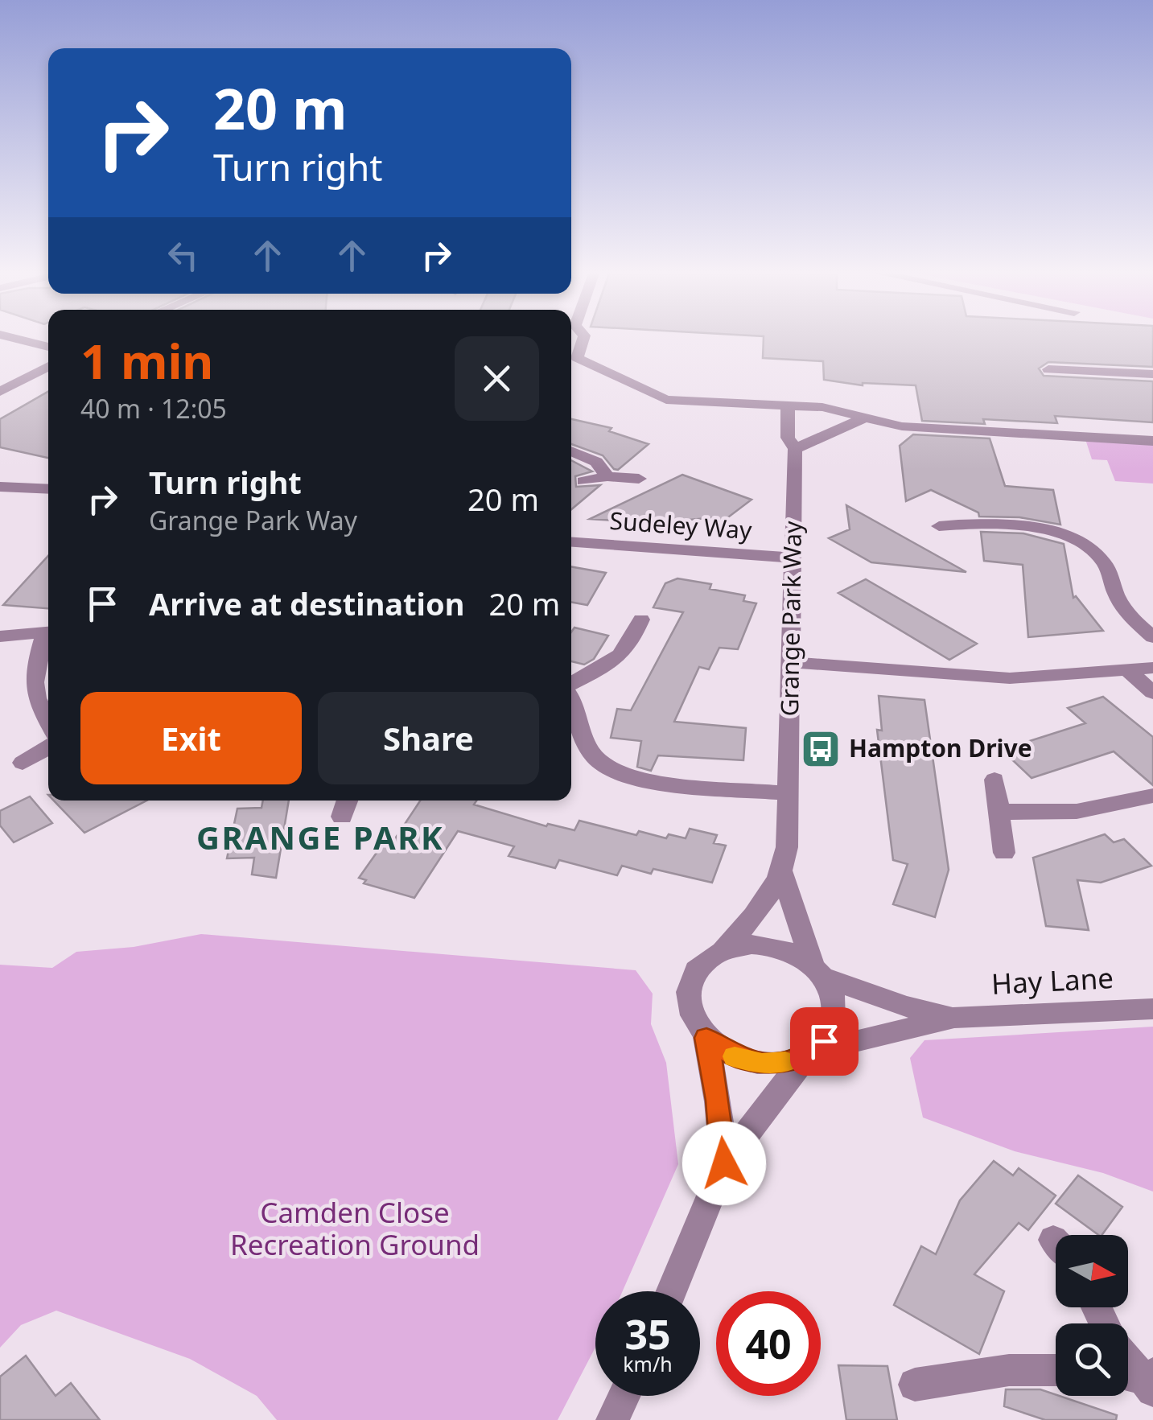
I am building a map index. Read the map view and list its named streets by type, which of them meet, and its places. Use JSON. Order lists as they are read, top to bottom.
{
  "streets": {
    "street": ["Sudeley Way", "Grange Park Way", "Hay Lane"]
  },
  "crossings": [
    ["Sudeley Way", "Grange Park Way"],
    ["Grange Park Way", "Hay Lane"]
  ],
  "districts": ["GRANGE PARK"],
  "parks": ["Camden Close Recreation Ground"],
  "places": {
    "bus stop": ["Hampton Drive"]
  },
  "north": "right",
  "page": {
    "turn": ["20 m", "Turn right"],
    "heading": ["1 min", "40 m · 12:05"],
    "list": [
      {
        "name": "Turn right",
        "note": "Grange Park Way",
        "value": "20 m"
      },
      {
        "name": "Arrive at destination",
        "value": "20 m"
      }
    ],
    "buttons": ["Exit", "Share"],
    "speed": "35 km/h",
    "limit": "40"
  }
}
